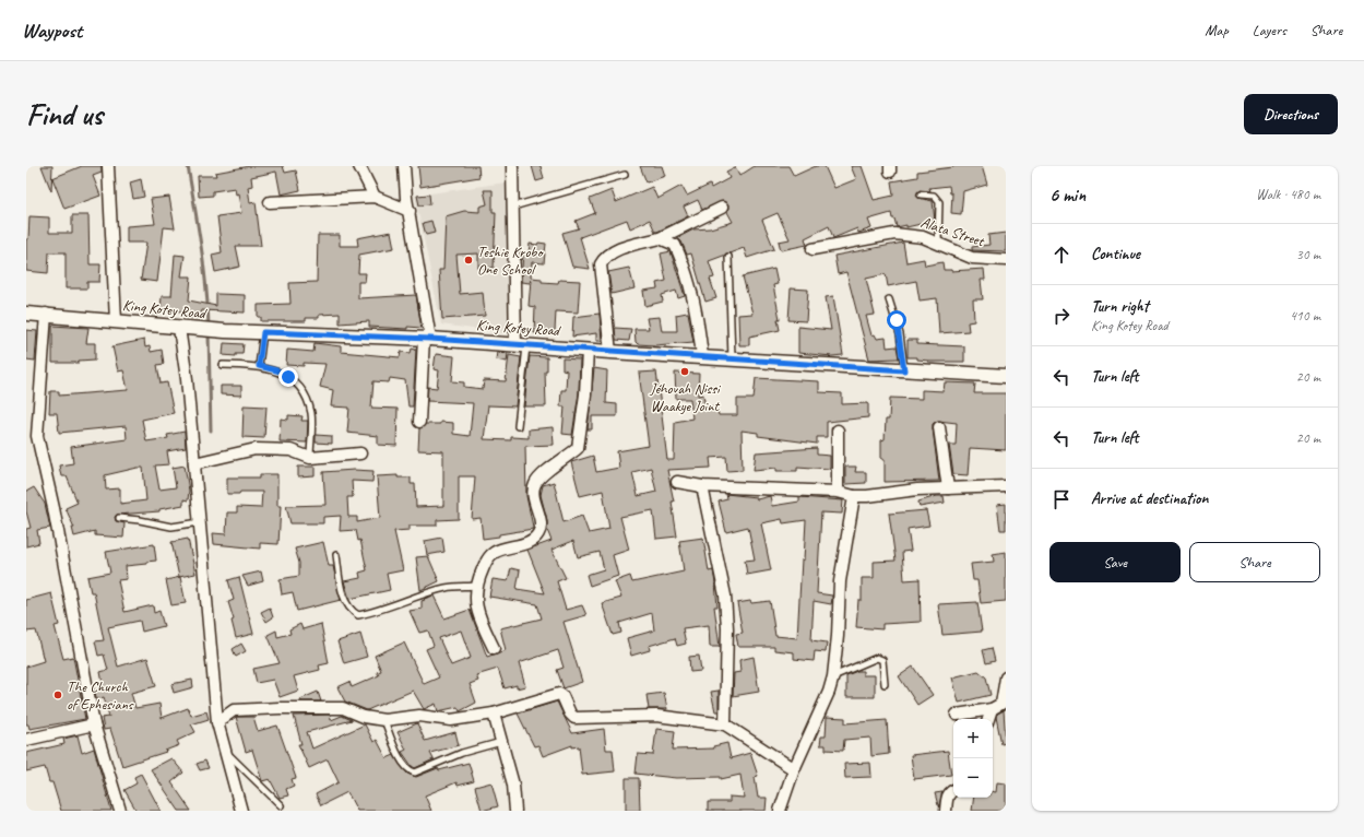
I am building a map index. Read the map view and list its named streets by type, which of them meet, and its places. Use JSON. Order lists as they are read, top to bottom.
{
  "streets": {
    "street": ["Alata Street", "King Kotey Road"]
  },
  "places": ["Teshie Krobo One School", "Jéhovah Nissi Waakye Joint", "The Church of Ephesians"],
  "page": {
    "header": "Waypost",
    "nav": ["Map", "Layers", "Share"],
    "buttons": [
      "Directions",
      ["Save", "Share"]
    ],
    "title": "Find us",
    "heading": ["6 min", "Walk · 480 m"],
    "list": [
      ["Continue", "30 m"],
      ["Turn right", "King Kotey Road", "410 m"],
      ["Turn left", "20 m"],
      ["Turn left", "20 m"],
      "Arrive at destination"
    ],
    "map_buttons": ["+", "−"]
  }
}
